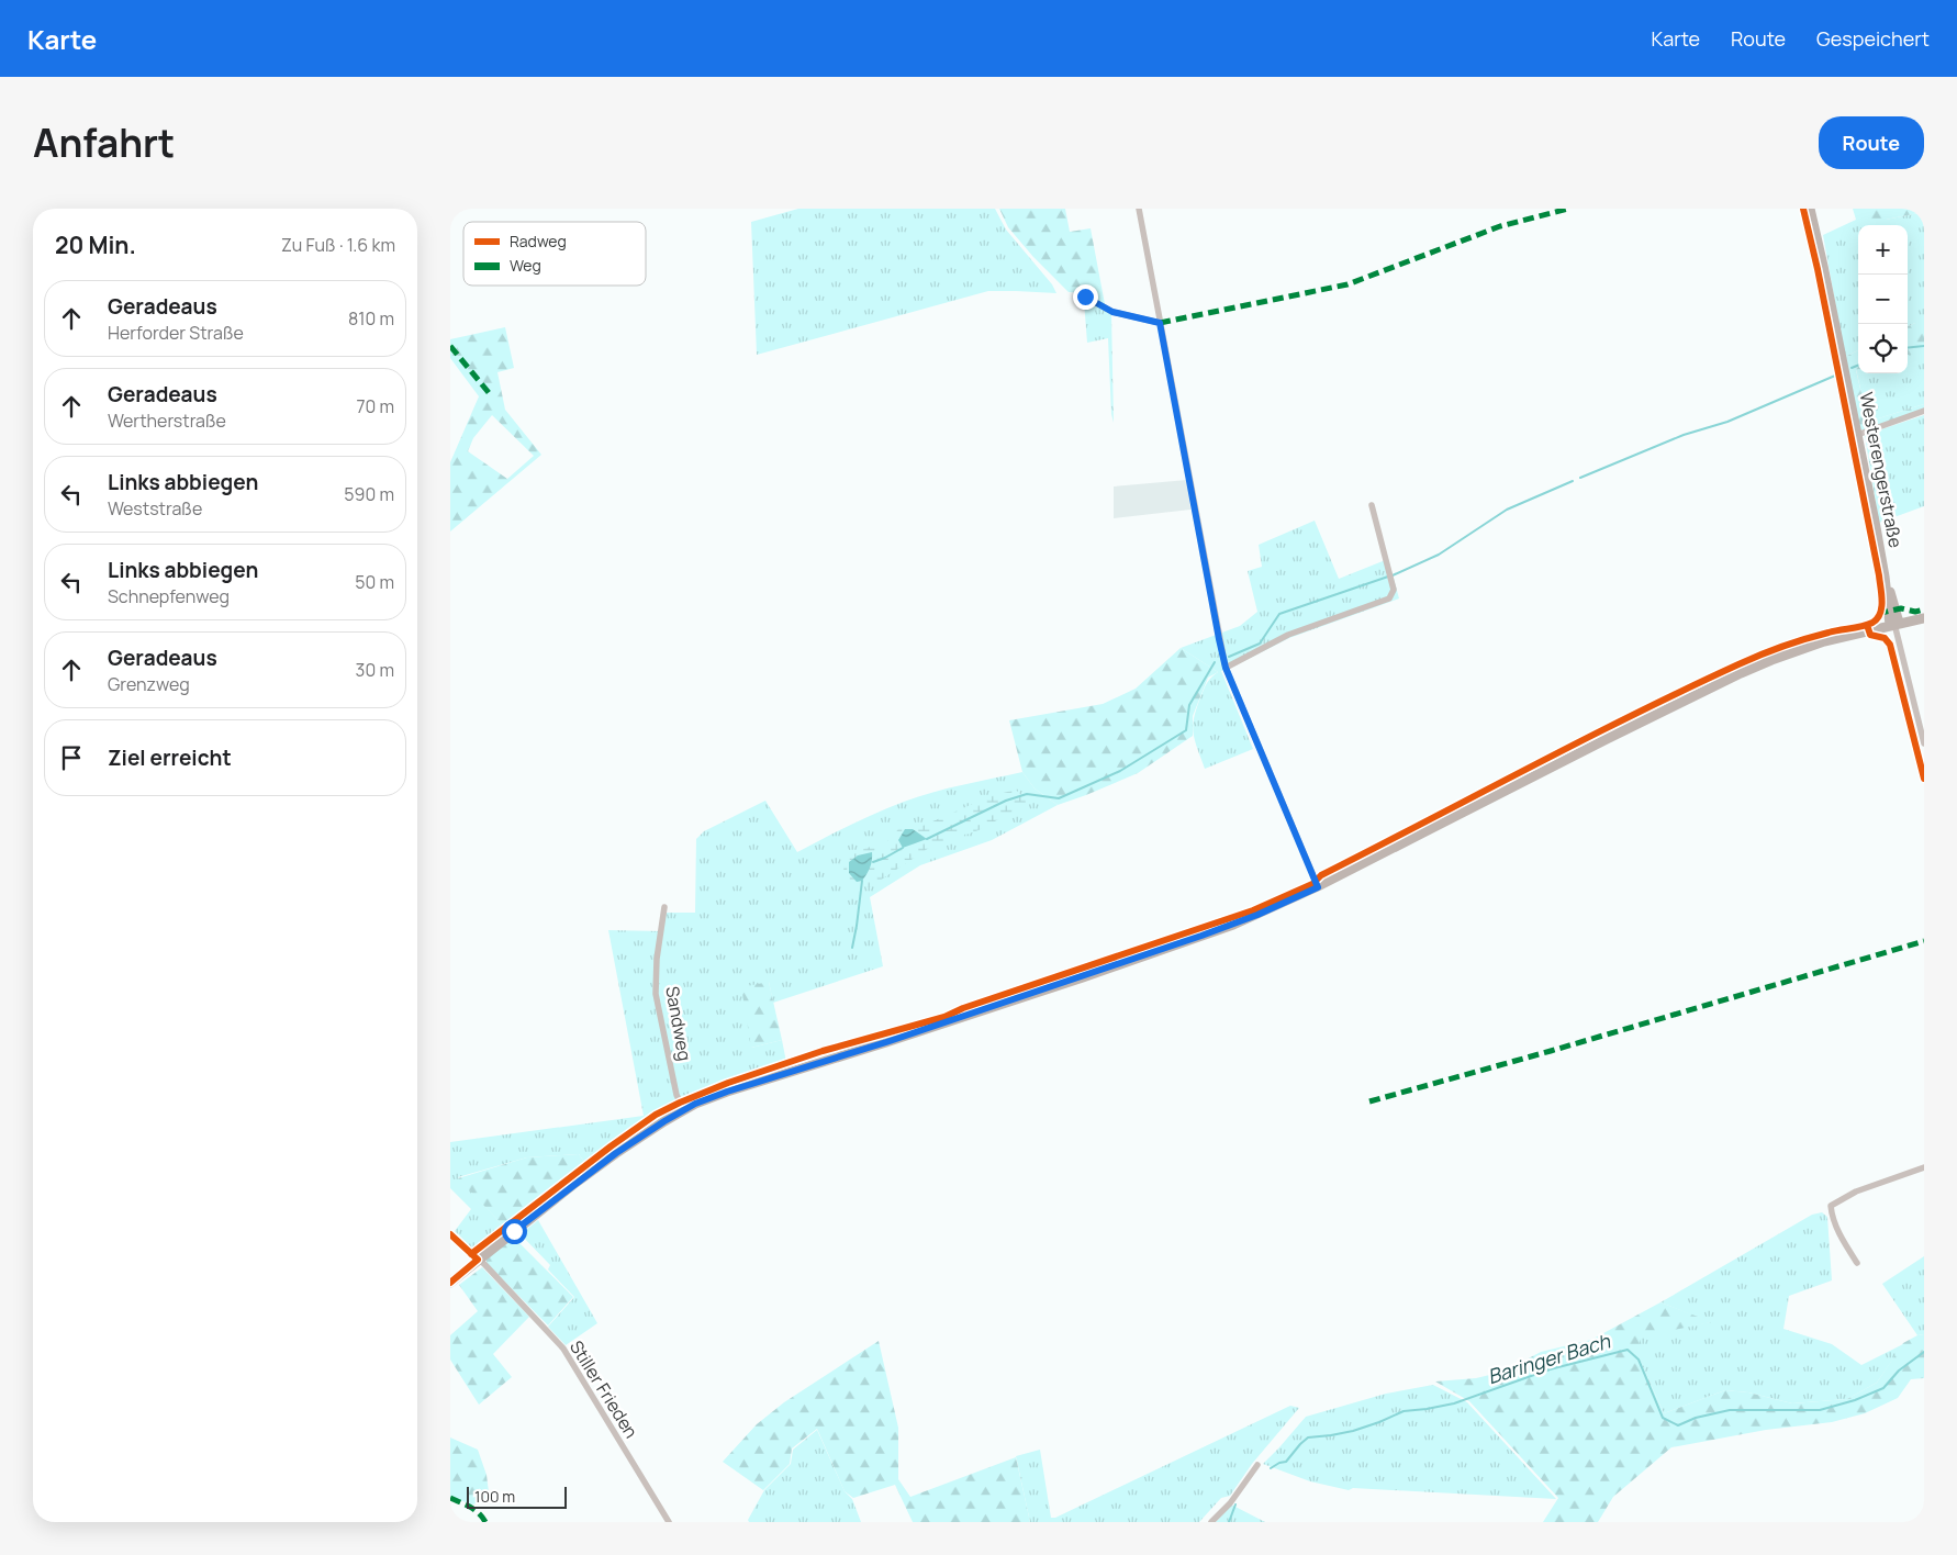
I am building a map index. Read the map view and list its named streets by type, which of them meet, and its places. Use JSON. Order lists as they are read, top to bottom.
{
  "streets": {
    "main road": ["Westerengerstraße"],
    "street": ["Sandweg", "Stiller Frieden"]
  },
  "water": ["Baringer Bach"],
  "legend": ["Radweg", "Weg"],
  "scale_bar": "100 m",
  "page": {
    "header": "Karte",
    "nav": ["Karte", "Route", "Gespeichert"],
    "title": "Anfahrt",
    "buttons": "Route",
    "heading": ["20 Min.", "Zu Fuß · 1.6 km"],
    "map_buttons": ["+", "−"],
    "list": [
      ["Geradeaus", "Herforder Straße", "810 m"],
      ["Geradeaus", "Wertherstraße", "70 m"],
      ["Links abbiegen", "Weststraße", "590 m"],
      ["Links abbiegen", "Schnepfenweg", "50 m"],
      ["Geradeaus", "Grenzweg", "30 m"],
      "Ziel erreicht"
    ],
    "scale": "100 m"
  }
}
